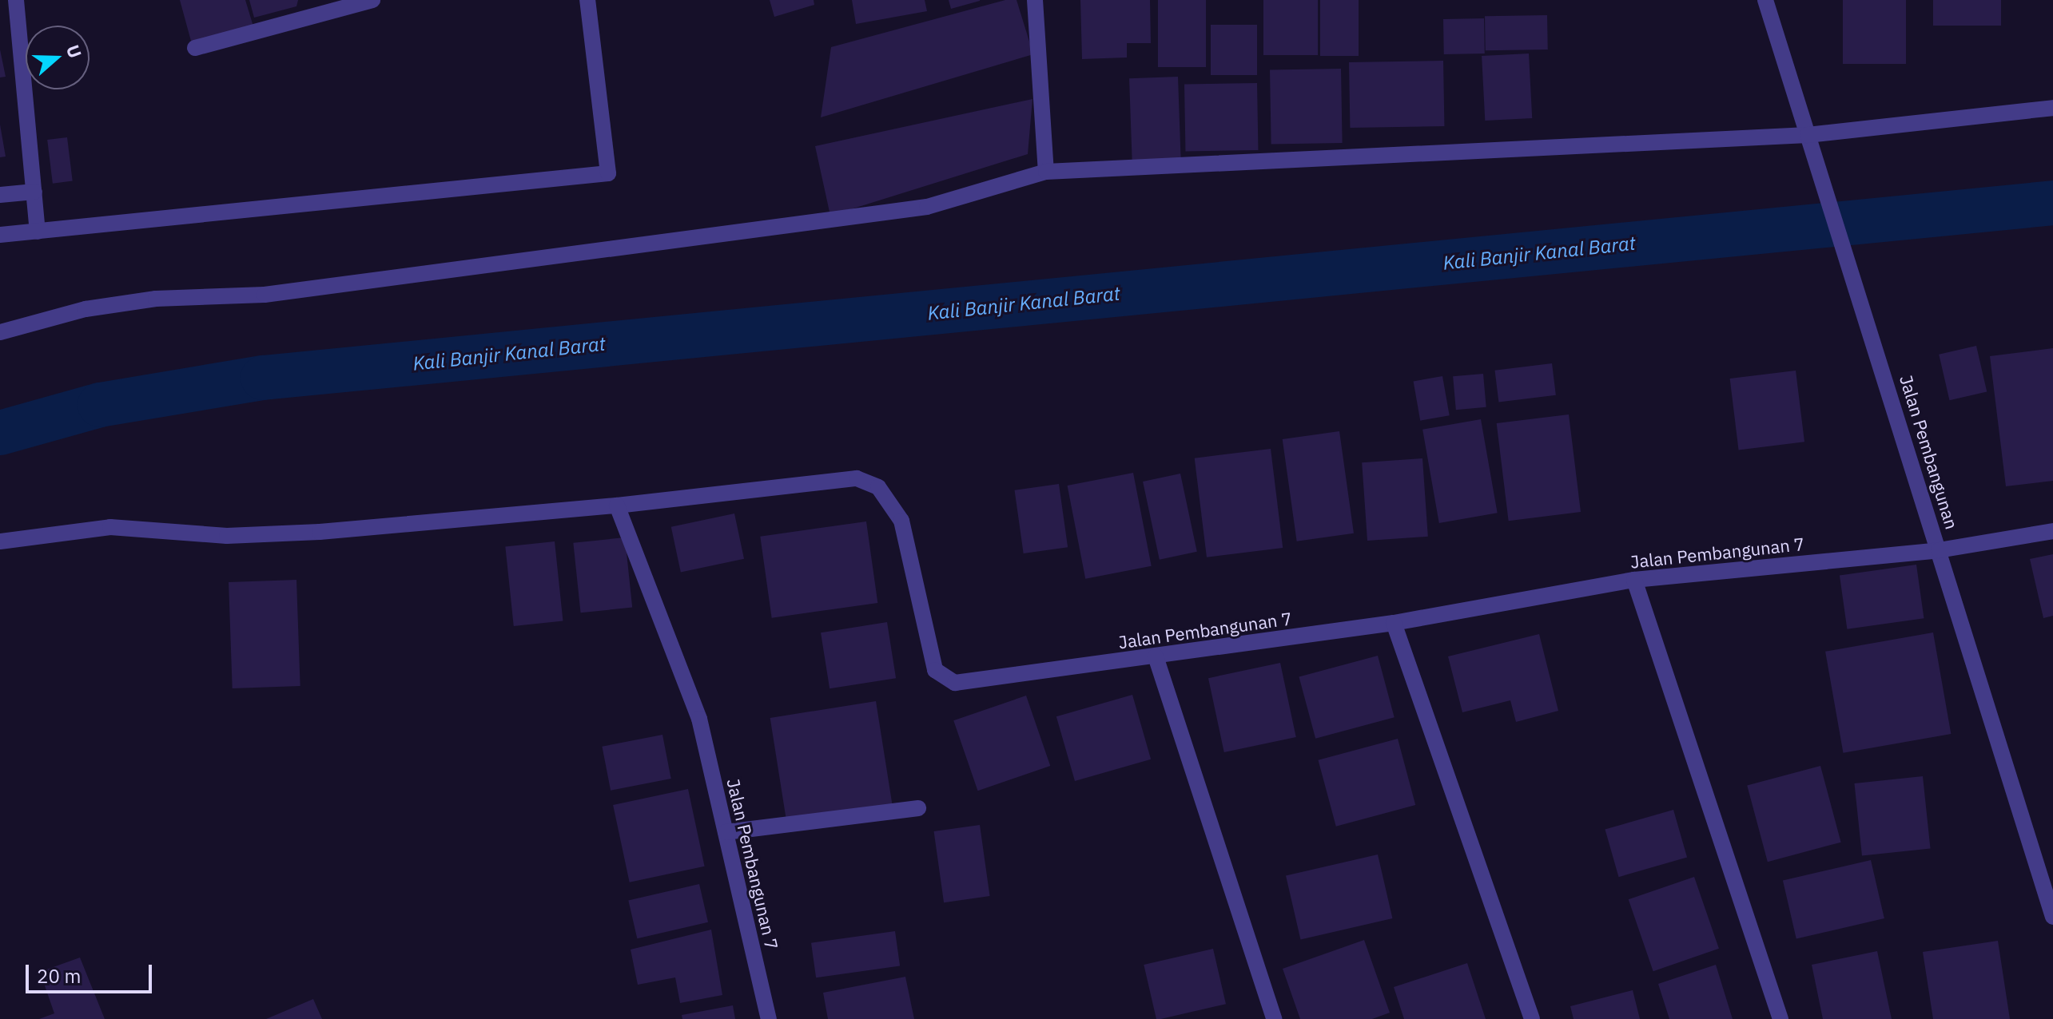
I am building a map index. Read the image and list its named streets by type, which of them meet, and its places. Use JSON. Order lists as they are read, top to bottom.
{
  "streets": {
    "street": ["Jalan Pembangunan", "Jalan Pembangunan 7"]
  },
  "crossings": [
    ["Jalan Pembangunan", "Jalan Pembangunan 7"]
  ],
  "water": ["Kali Banjir Kanal Barat"],
  "scale_bar": "20 m",
  "north": "right"
}
